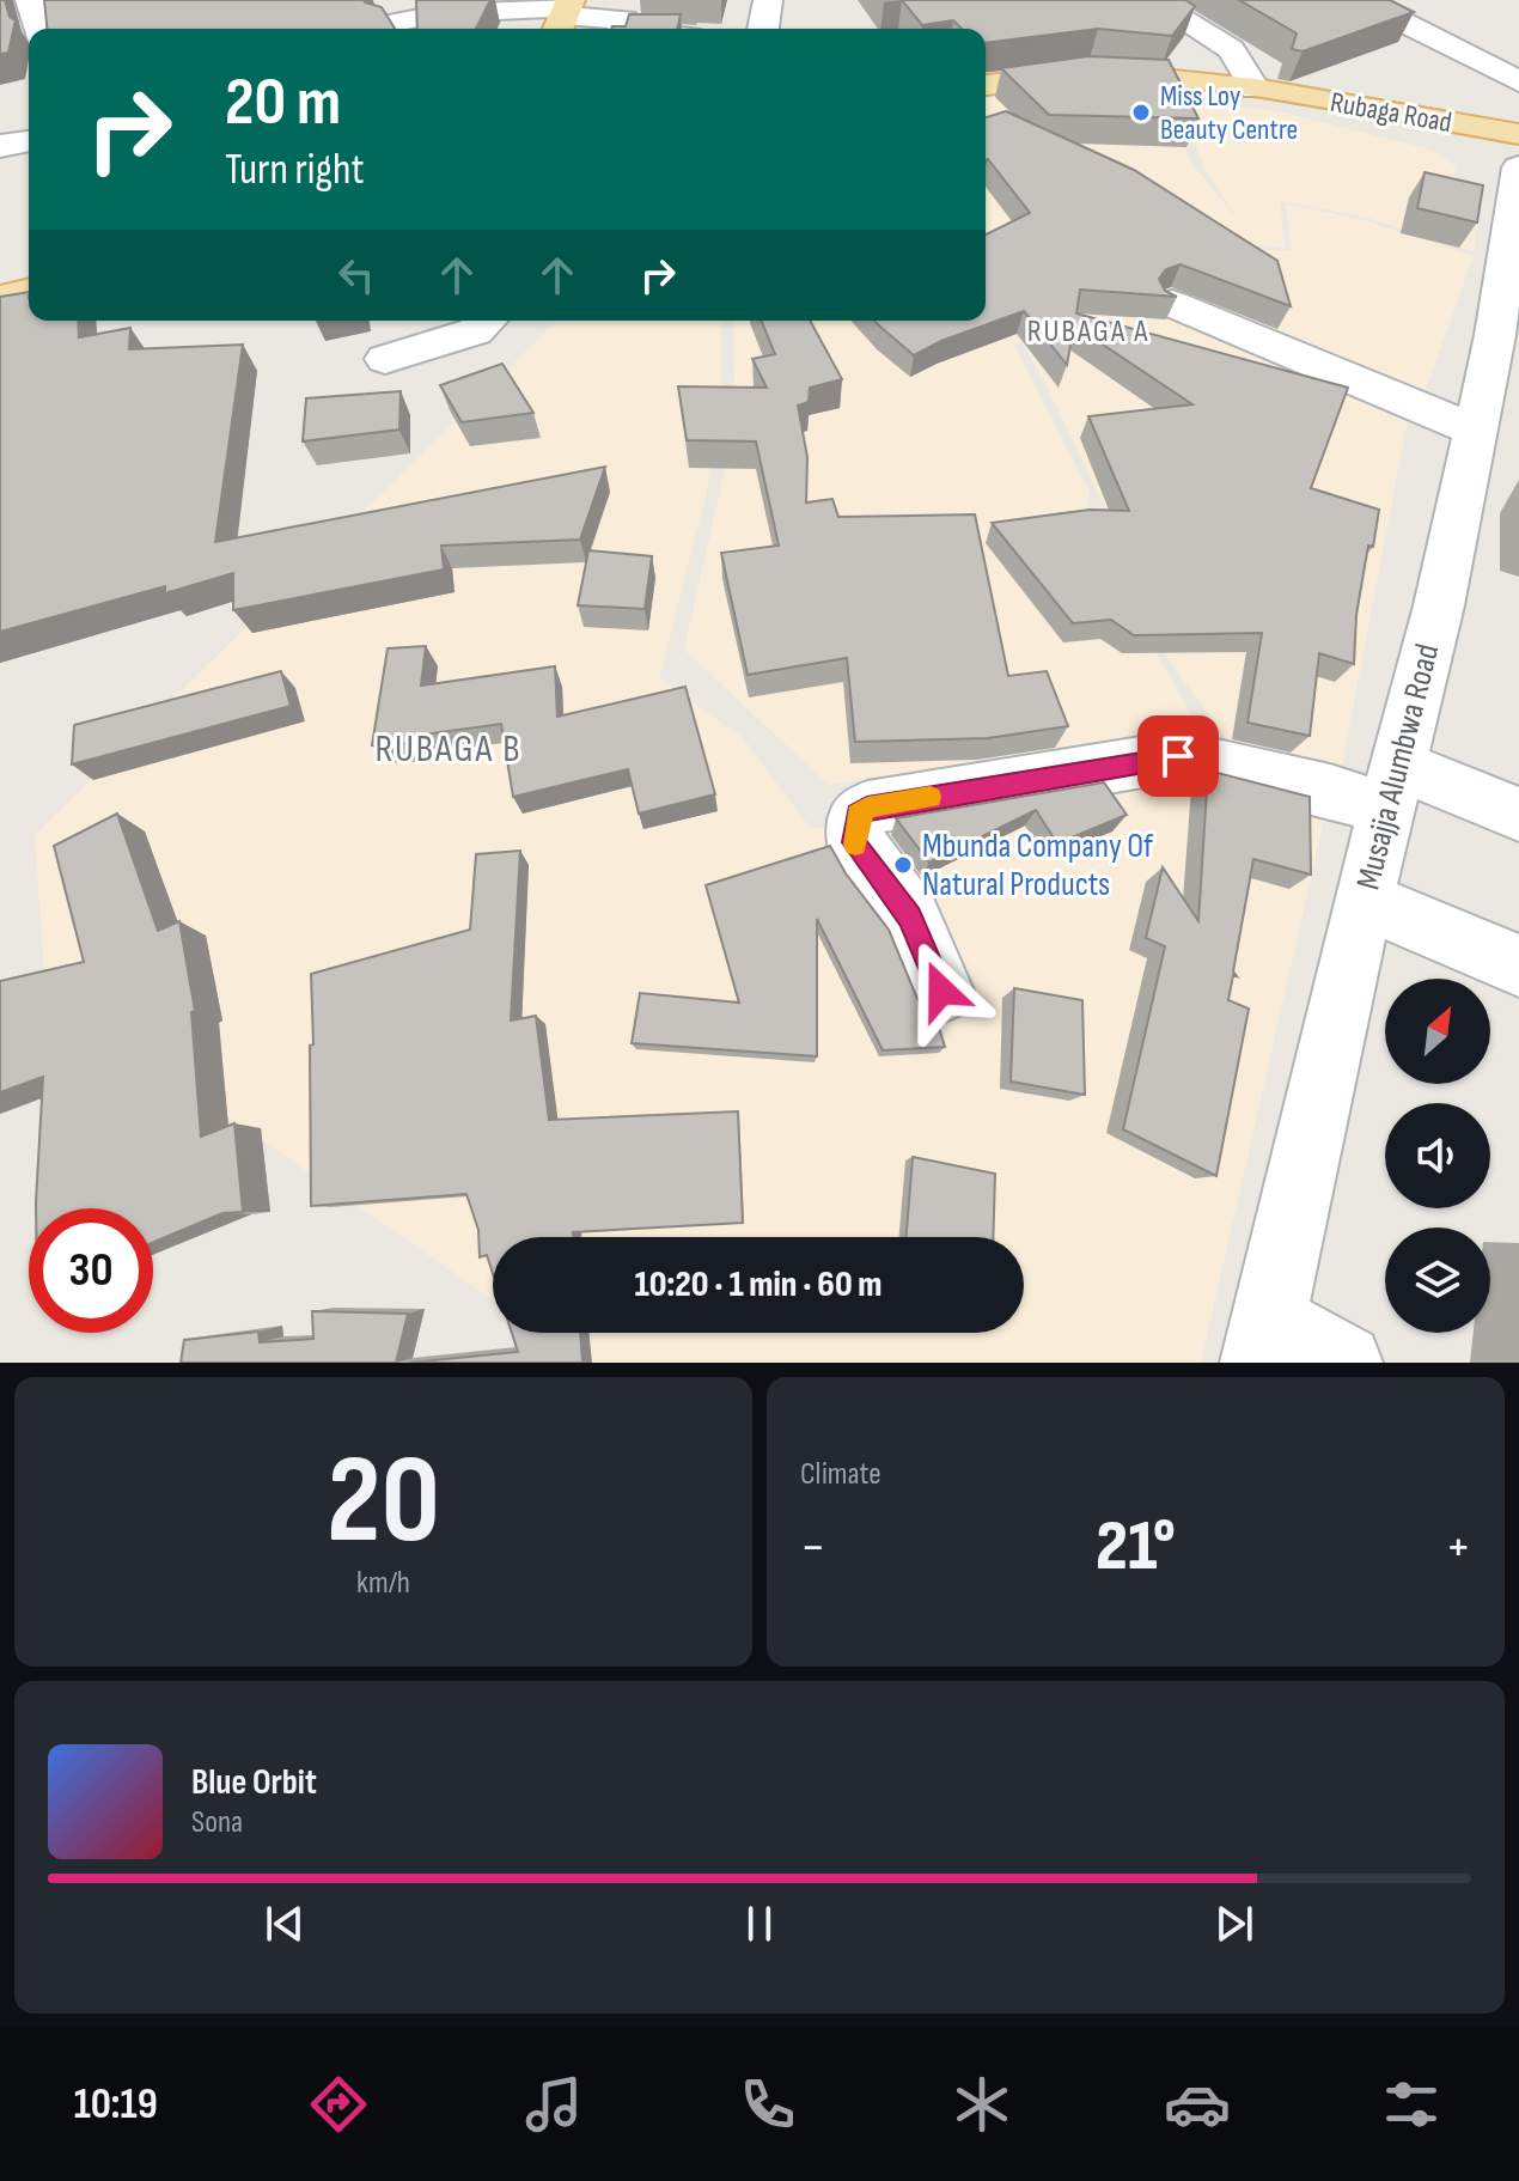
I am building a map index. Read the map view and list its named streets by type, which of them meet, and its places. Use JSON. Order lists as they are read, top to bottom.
{
  "streets": {
    "main road": ["Rubaga Road"],
    "street": ["Musajja Alumbwa Road"]
  },
  "districts": ["RUBAGA A", "RUBAGA B"],
  "places": ["Miss Loy Beauty Centre", "Mbunda Company Of Natural Products"],
  "north": "top right",
  "page": {
    "turn": ["20 m", "Turn right"],
    "limit": "30",
    "trip": "10:20 · 1 min · 60 m",
    "tile": [
      ["20", "km/h"],
      "Climate"
    ],
    "heat": ["−", "21°", "+"],
    "song": ["Blue Orbit", "Sona"],
    "tabs": "10:19"
  }
}
